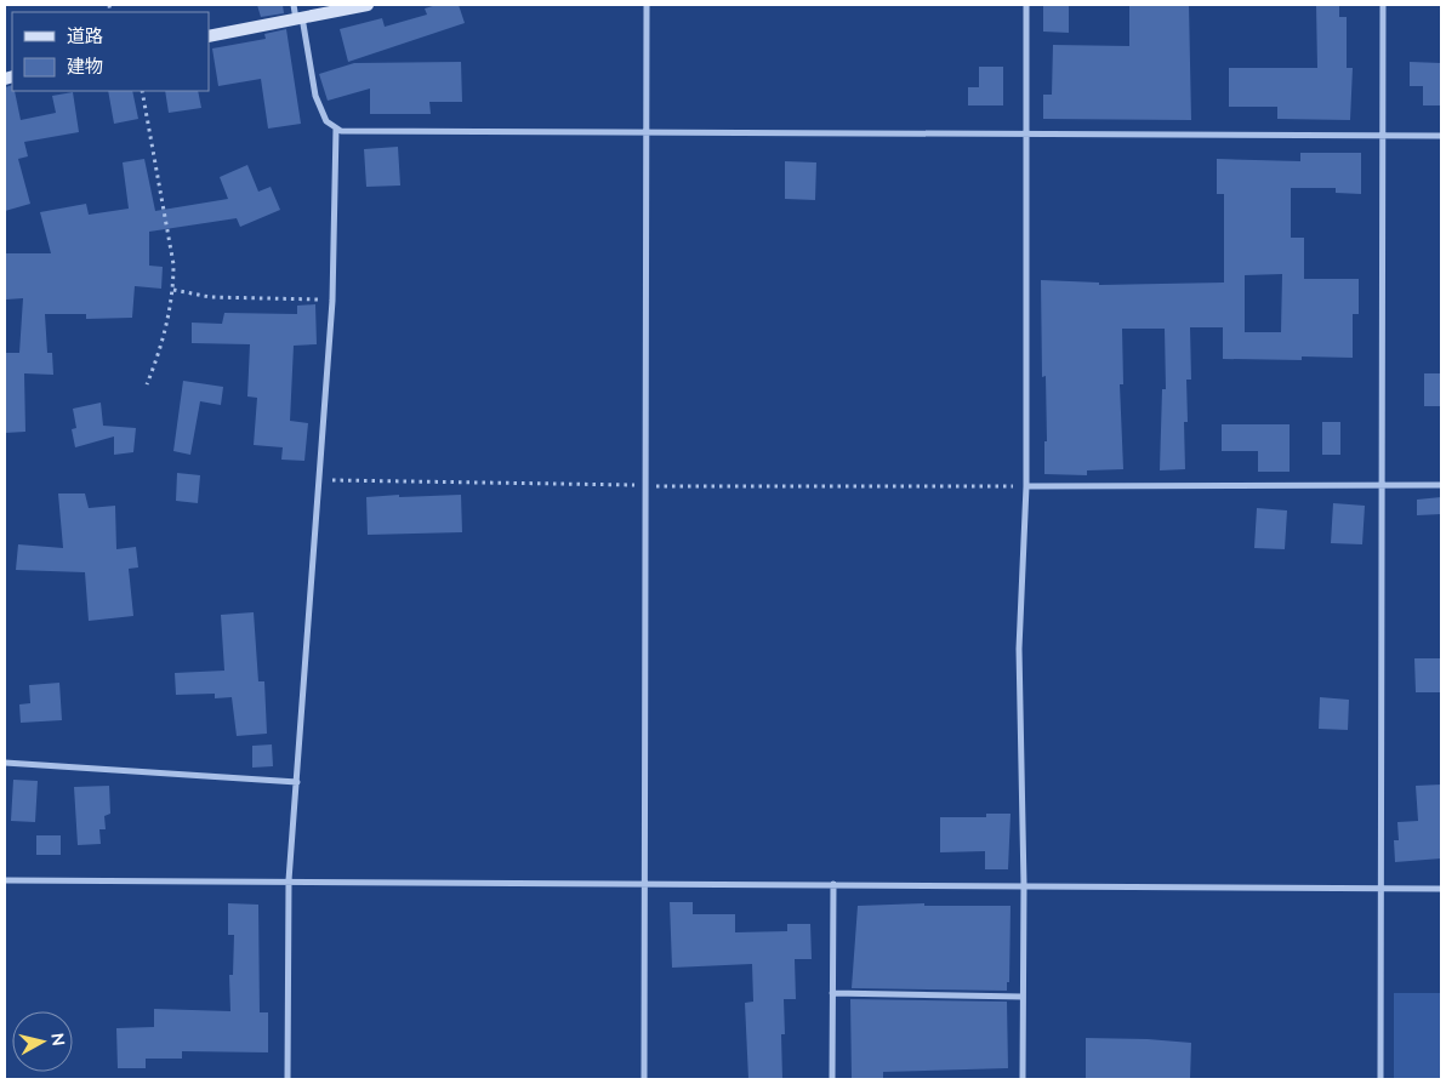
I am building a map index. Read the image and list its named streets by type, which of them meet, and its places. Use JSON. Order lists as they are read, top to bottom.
{
  "legend": ["道路", "建物"],
  "north": "right"
}
